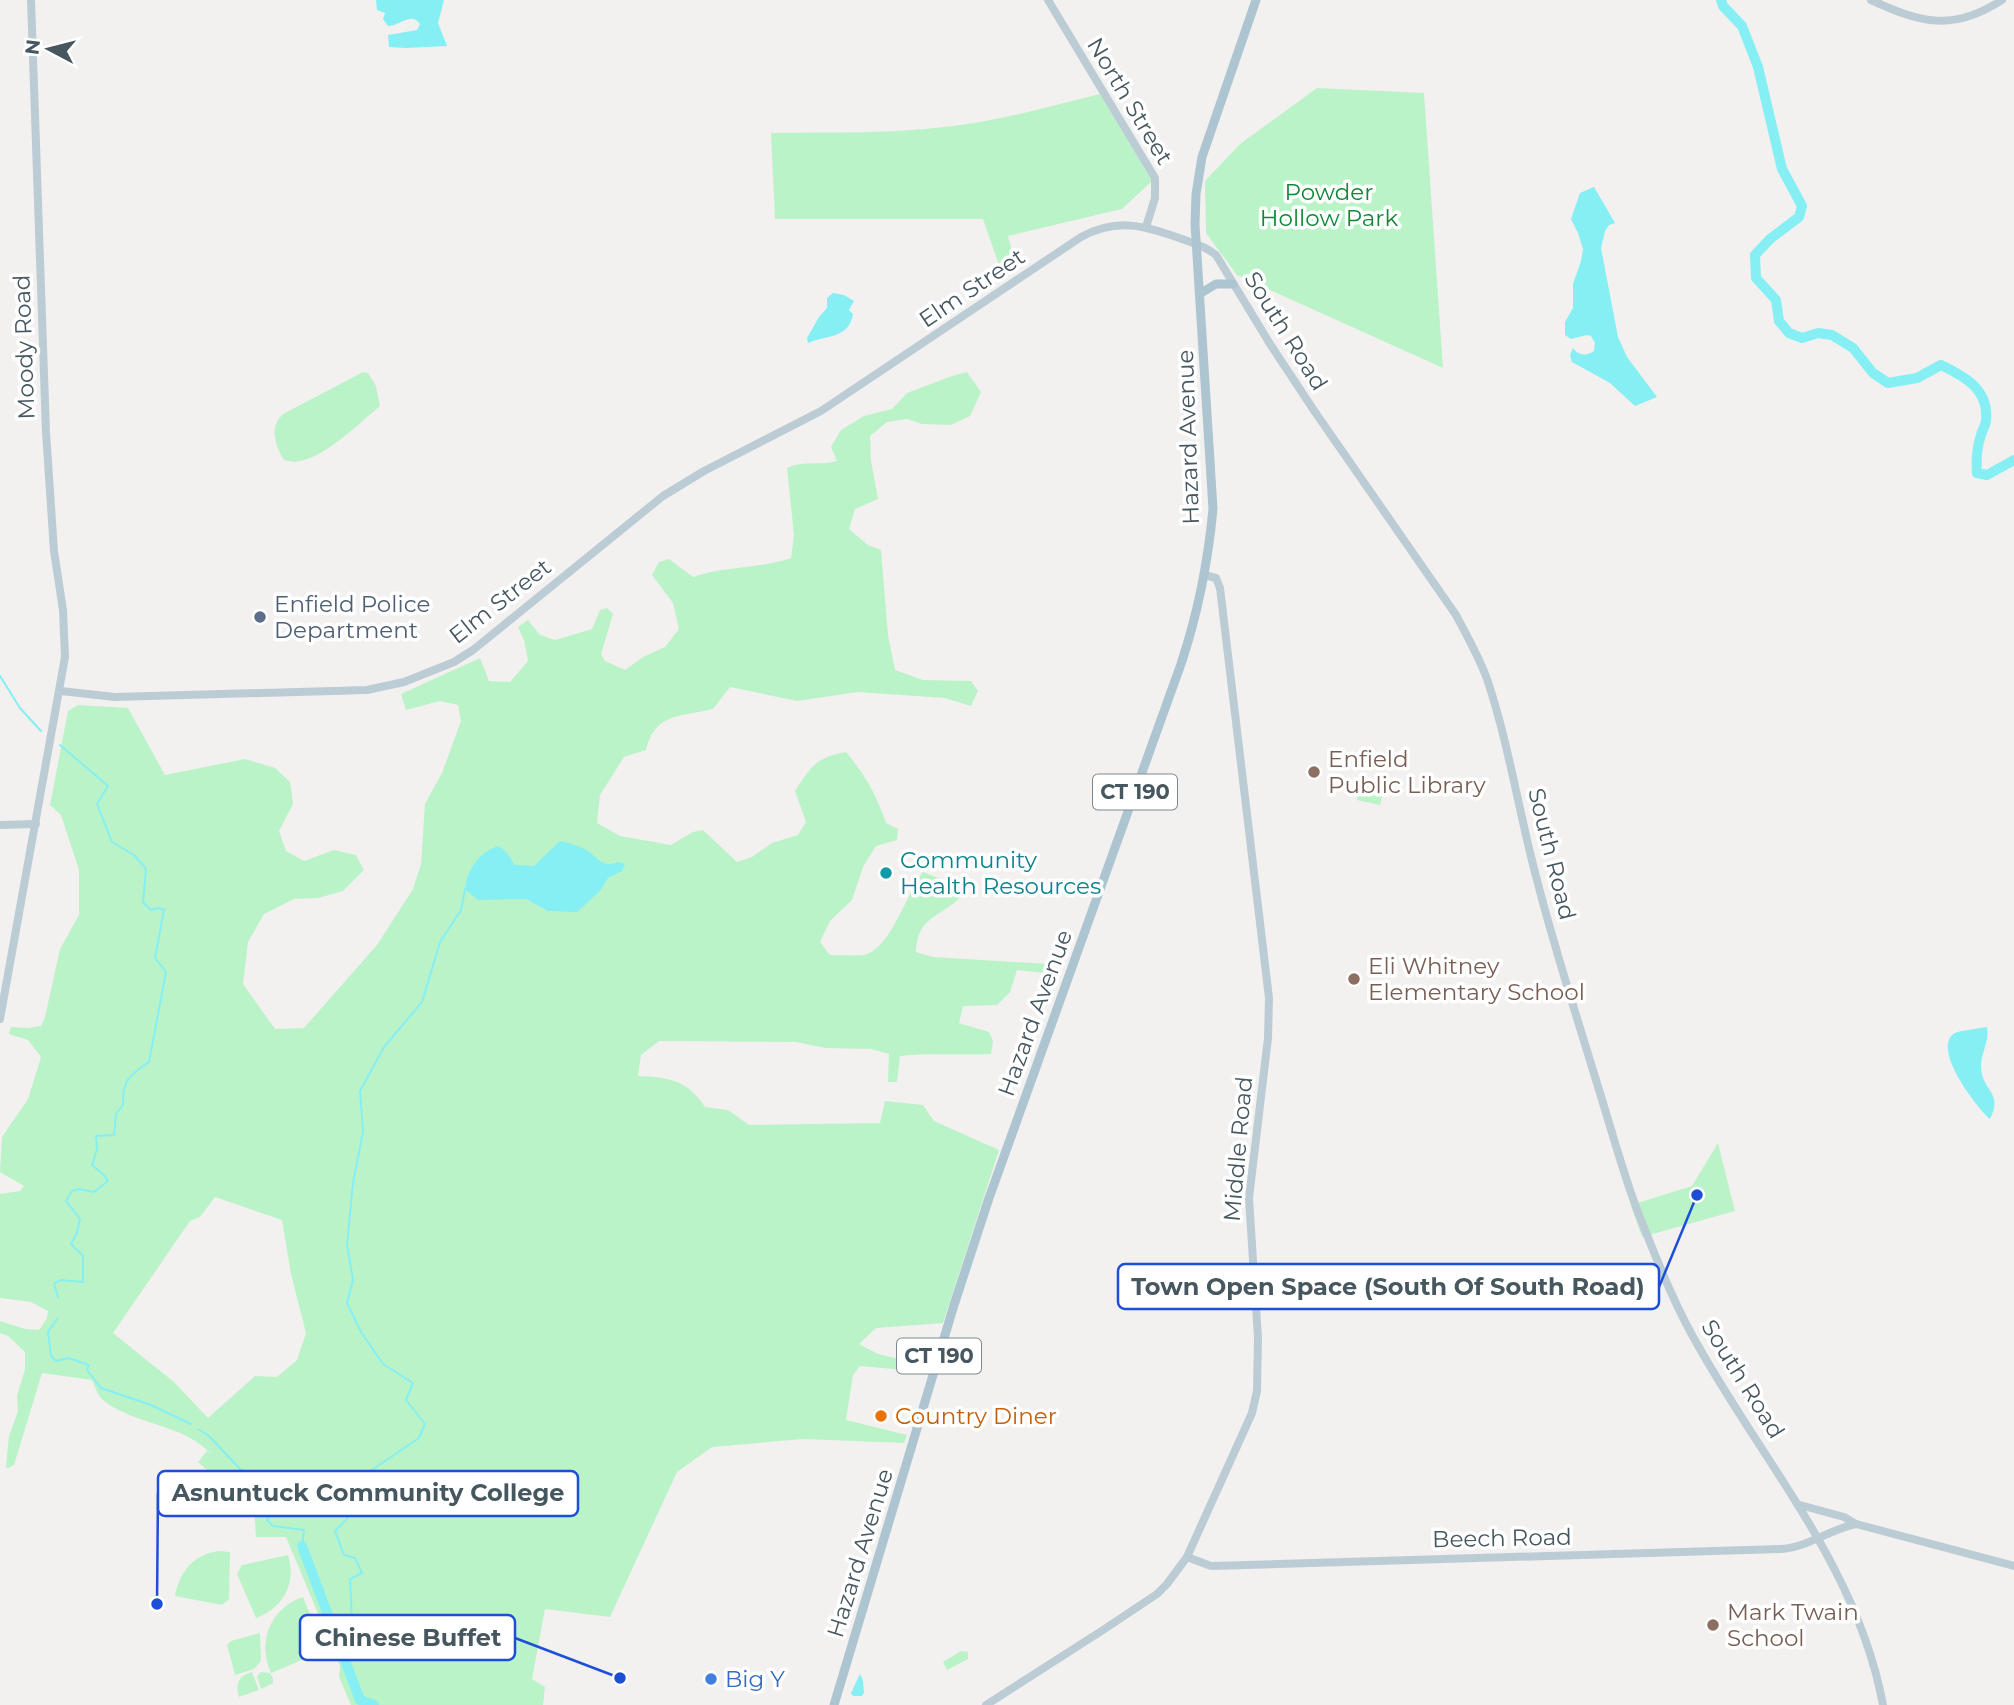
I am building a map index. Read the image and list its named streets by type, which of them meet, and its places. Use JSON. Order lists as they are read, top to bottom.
{
  "streets": {
    "main road": ["Hazard Avenue", "CT 190"],
    "street": [
      "North Street",
      "Elm Street",
      "South Road",
      "Moody Road",
      "Middle Road",
      "Beech Road"
    ]
  },
  "crossings": [
    ["North Street", "Elm Street"],
    ["Elm Street", "South Road"],
    ["Elm Street", "Moody Road"],
    ["Elm Street", "Hazard Avenue"],
    ["South Road", "Hazard Avenue"],
    ["South Road", "Beech Road"],
    ["Hazard Avenue", "Middle Road"],
    ["Middle Road", "Beech Road"]
  ],
  "parks": ["Powder Hollow Park"],
  "places": [
    "Enfield Police Department",
    "Enfield Public Library",
    "Community Health Resources",
    "Eli Whitney Elementary School",
    "Town Open Space (South Of South Road)",
    "Country Diner",
    "Asnuntuck Community College",
    "Mark Twain School",
    "Chinese Buffet",
    "Big Y"
  ],
  "north": "left"
}
